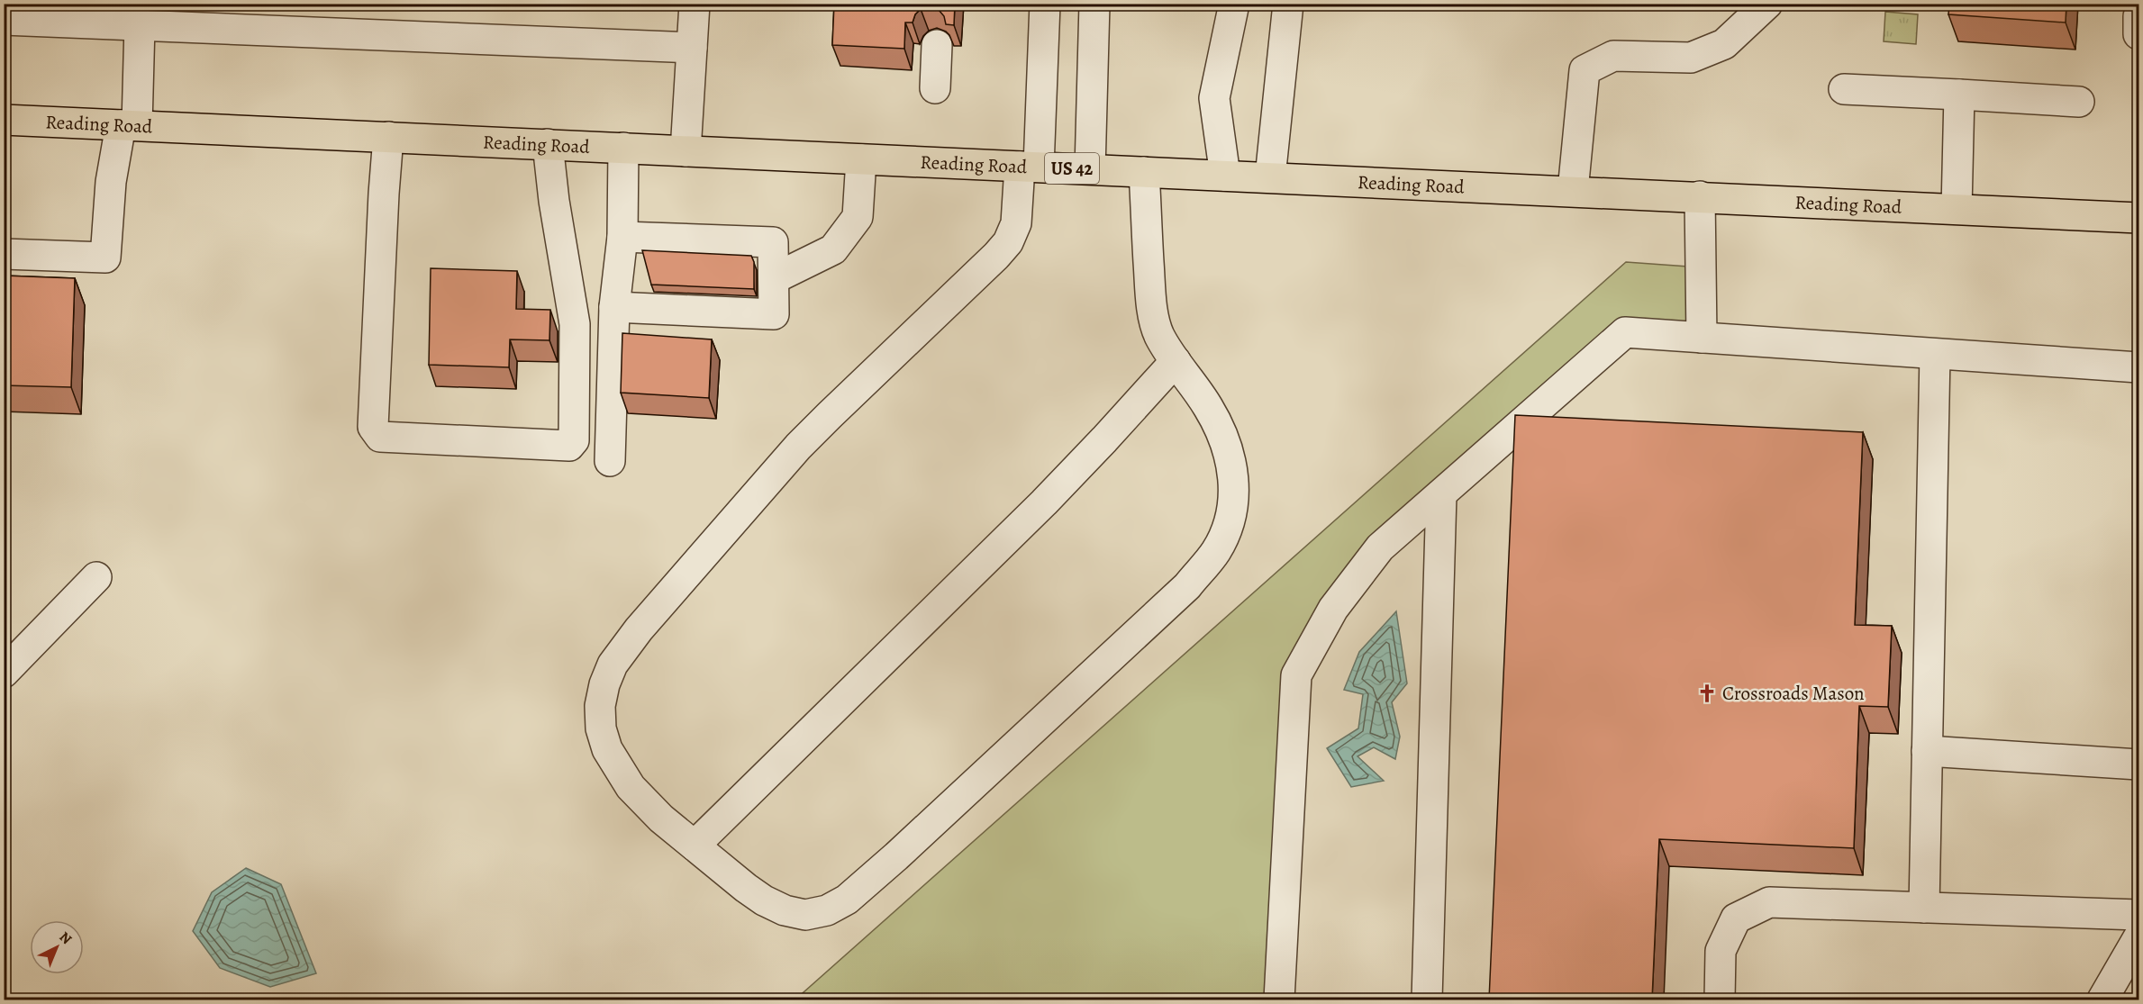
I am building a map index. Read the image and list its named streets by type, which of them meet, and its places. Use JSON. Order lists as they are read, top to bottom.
{
  "streets": {
    "main road": ["Reading Road", "US 42"]
  },
  "places": {
    "church": ["Crossroads Mason"]
  },
  "north": "top right"
}
